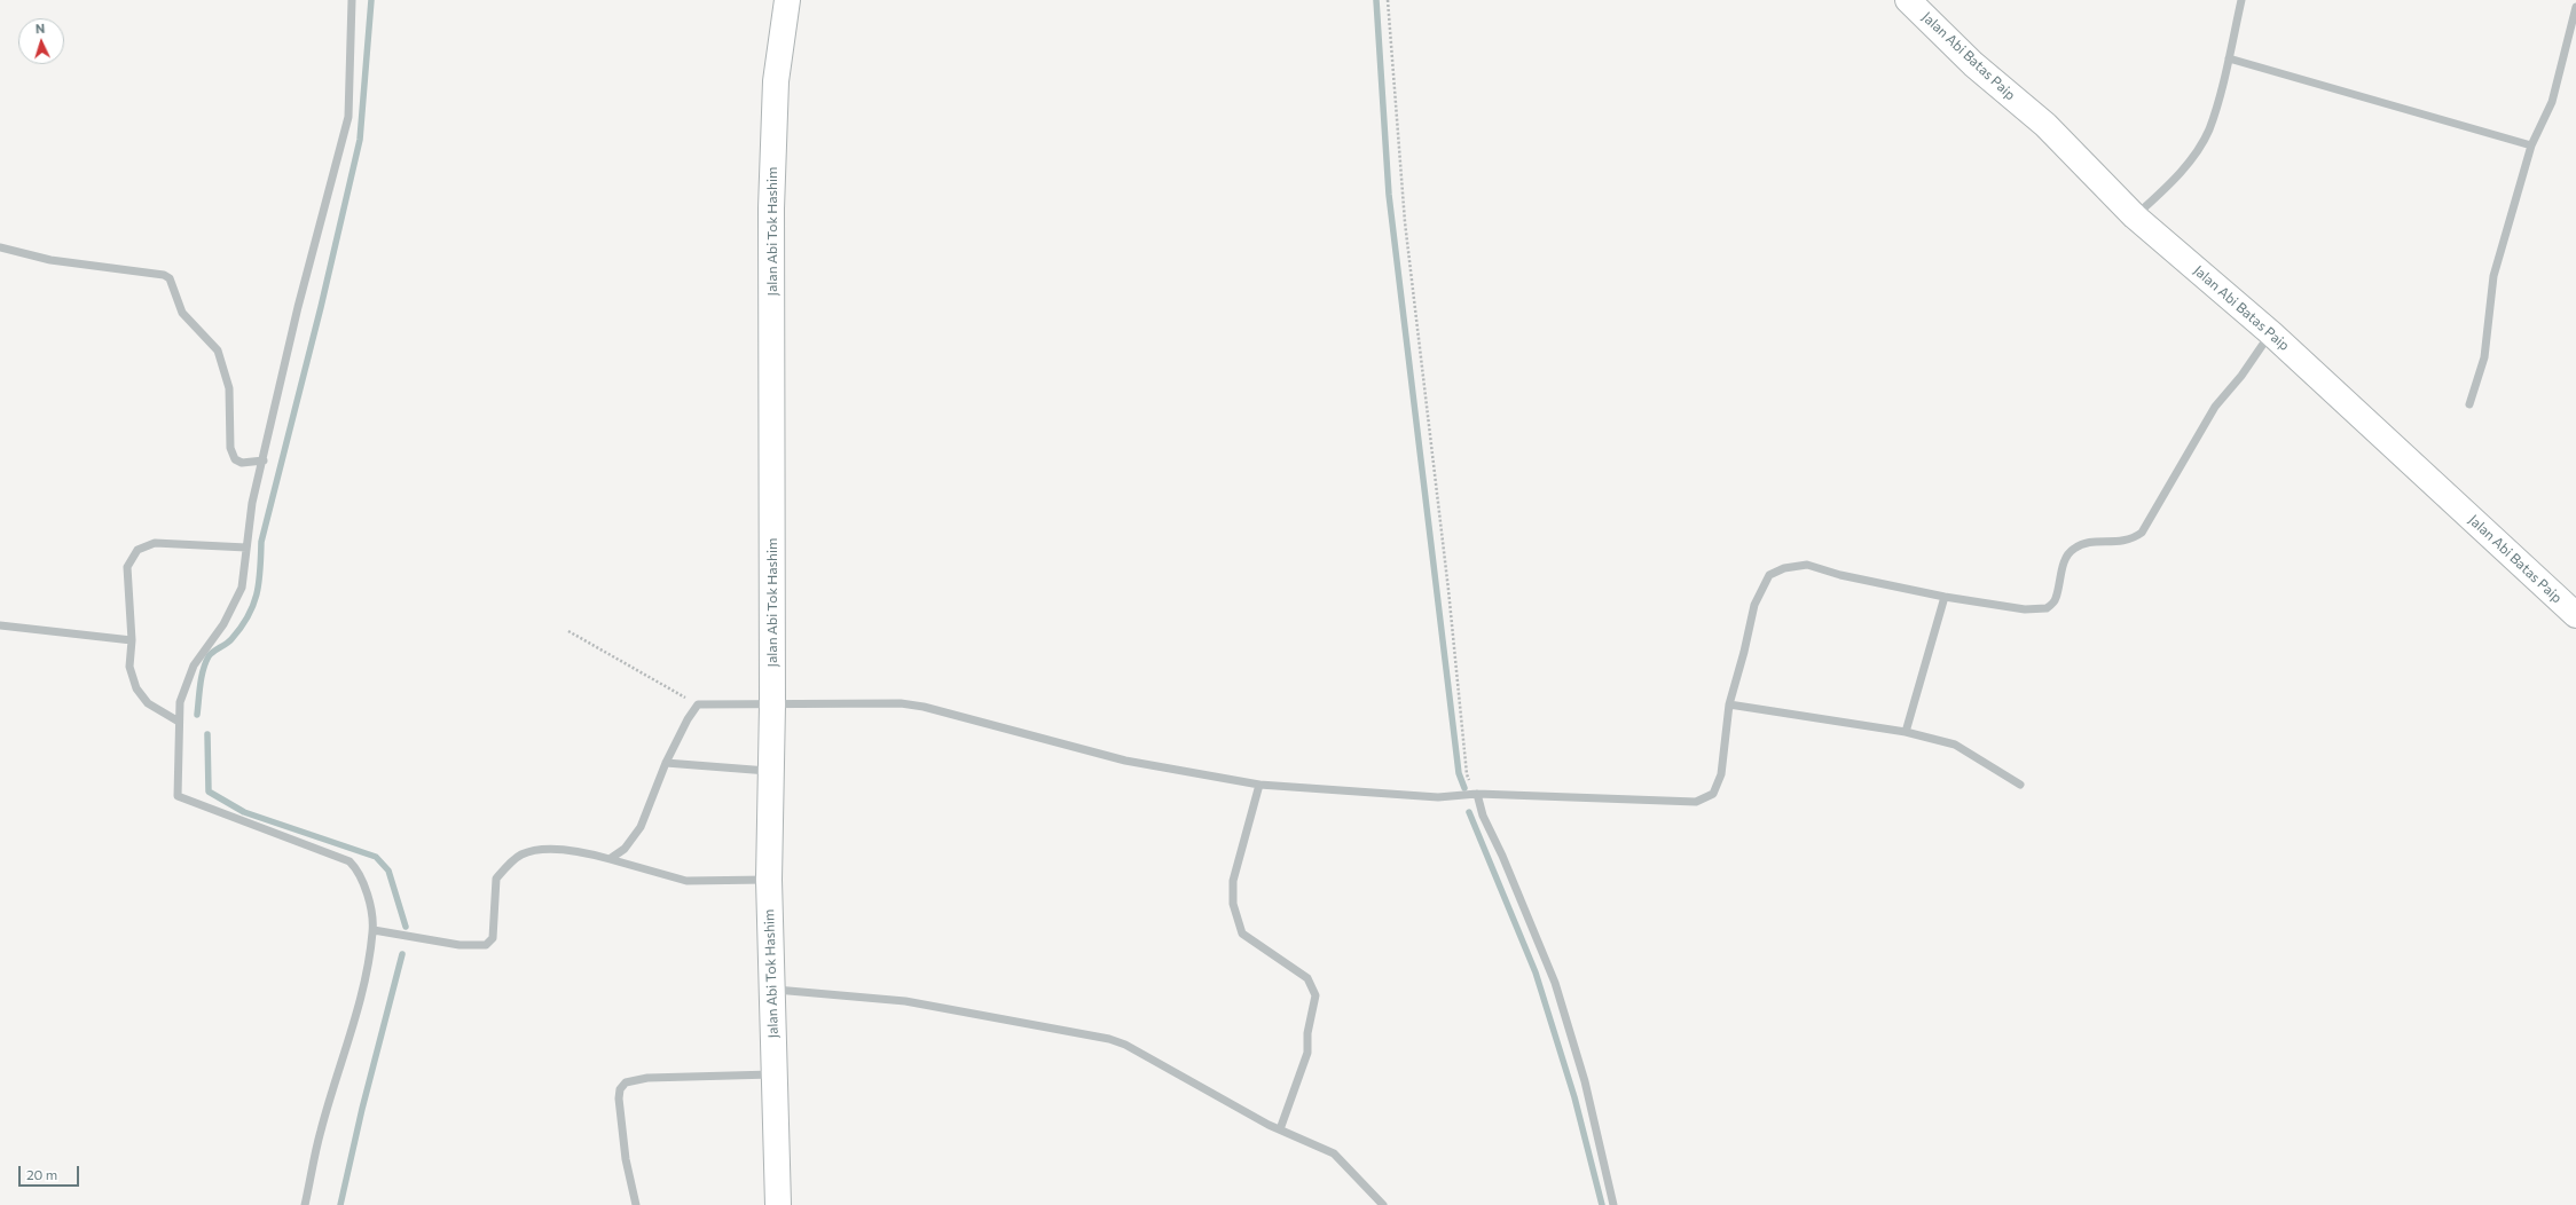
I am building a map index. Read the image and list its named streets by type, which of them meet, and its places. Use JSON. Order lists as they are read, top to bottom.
{
  "streets": {
    "main road": ["Jalan Abi Batas Paip", "Jalan Abi Tok Hashim"]
  },
  "scale_bar": "20 m",
  "north": "top"
}
